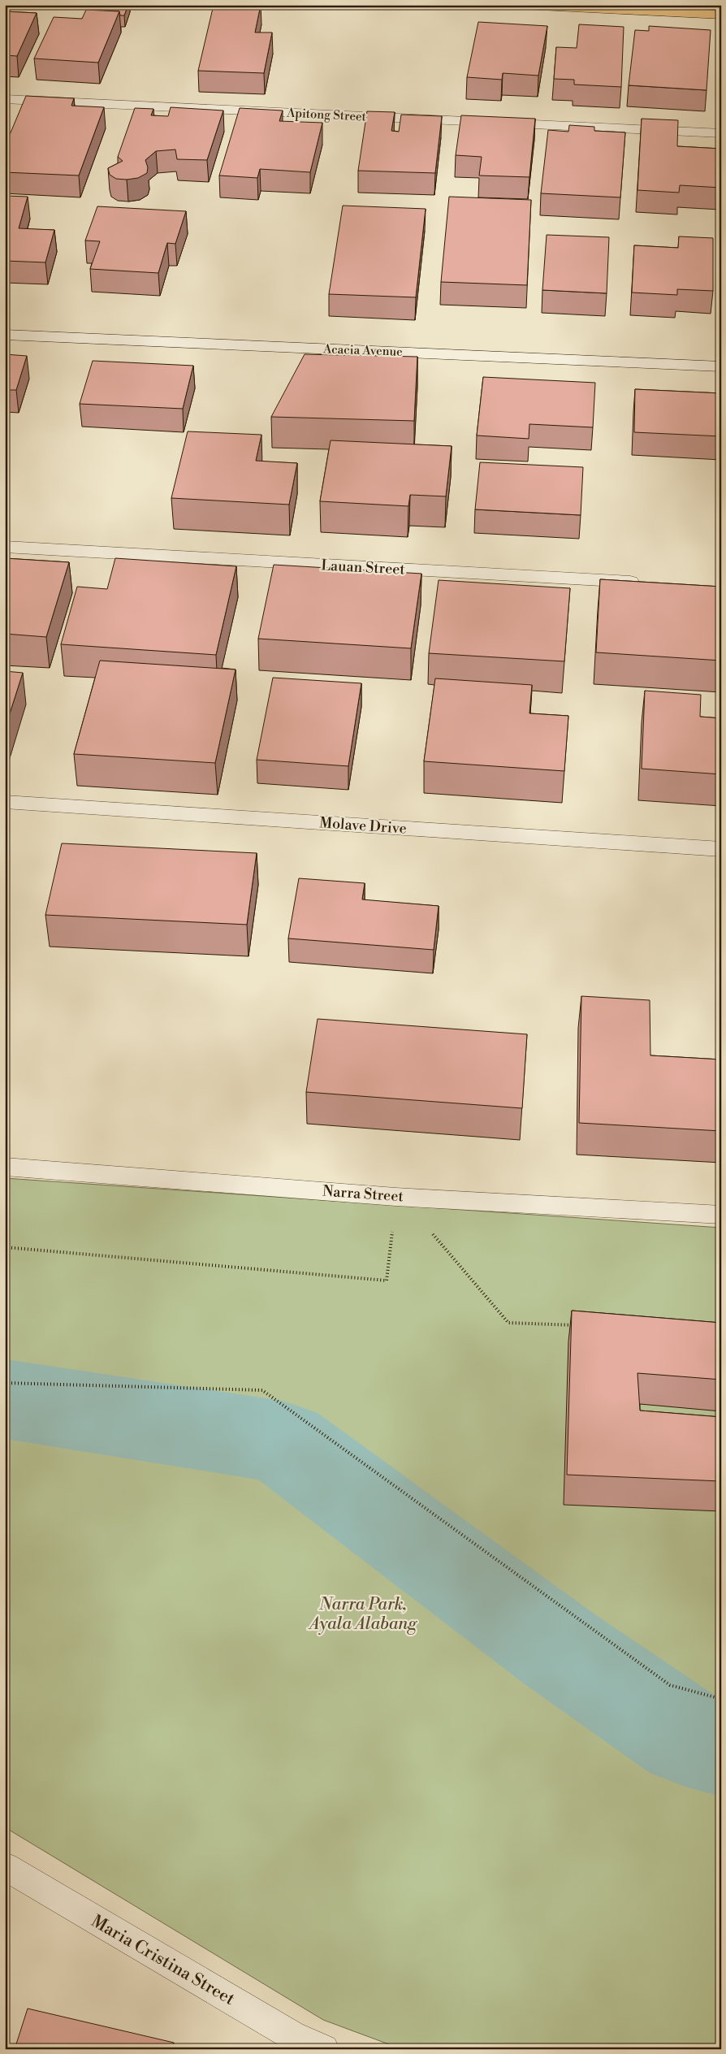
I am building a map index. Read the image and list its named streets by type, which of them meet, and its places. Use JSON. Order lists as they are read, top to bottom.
{
  "streets": {
    "street": [
      "Apitong Street",
      "Acacia Avenue",
      "Lauan Street",
      "Molave Drive",
      "Narra Street",
      "Maria Cristina Street"
    ]
  },
  "parks": ["Narra Park, Ayala Alabang"]
}
